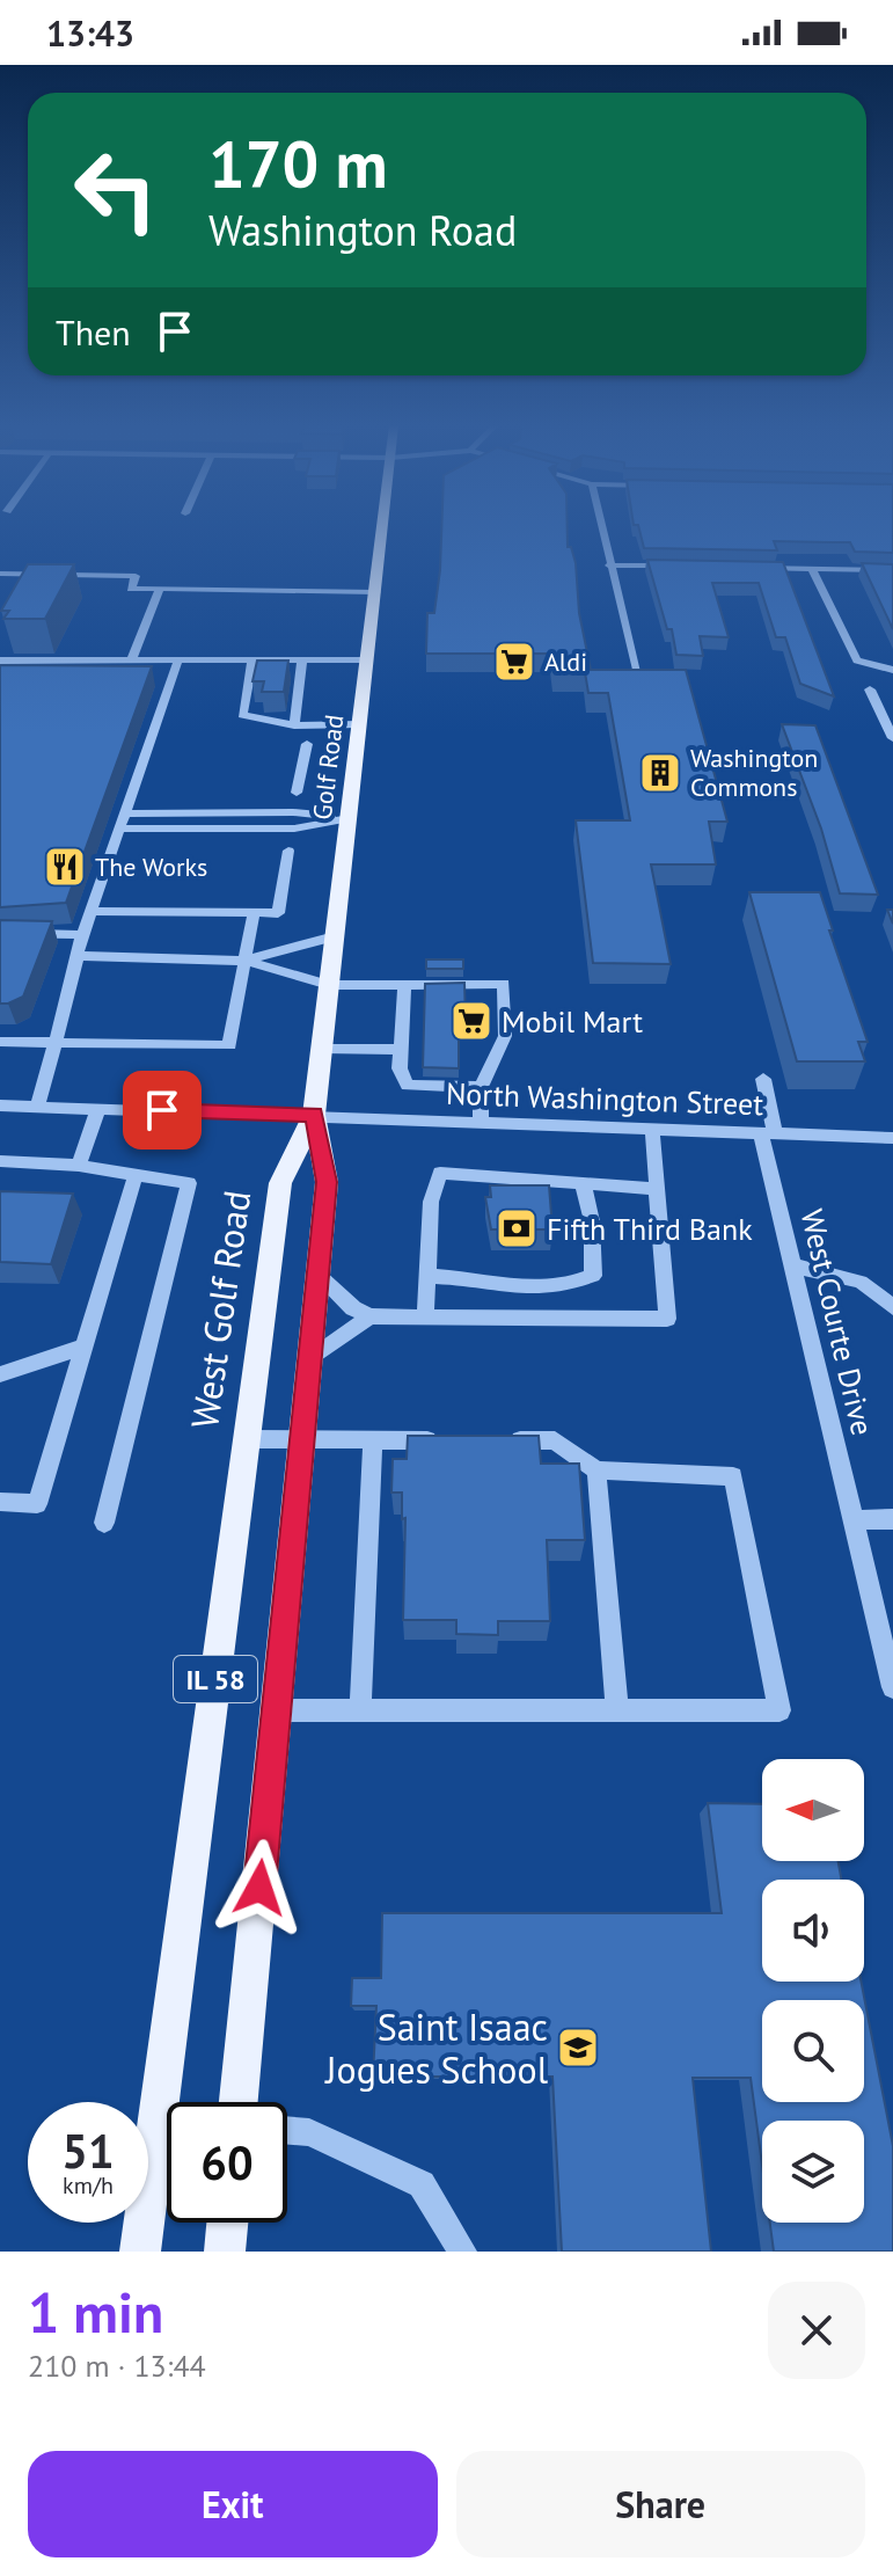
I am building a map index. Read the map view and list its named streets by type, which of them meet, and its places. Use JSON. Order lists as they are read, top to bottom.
{
  "streets": {
    "main road": ["Golf Road", "West Golf Road", "IL 58"],
    "street": ["North Washington Street", "West Courte Drive"]
  },
  "crossings": [
    ["Golf Road", "North Washington Street"],
    ["Golf Road", "West Golf Road"],
    ["Golf Road", "IL 58"],
    ["North Washington Street", "West Golf Road"],
    ["North Washington Street", "West Courte Drive"],
    ["North Washington Street", "IL 58"],
    ["West Golf Road", "IL 58"]
  ],
  "places": {
    "supermarket": ["Aldi", "Mobil Mart"],
    "building": ["Washington Commons"],
    "restaurant": ["The Works"],
    "bank": ["Fifth Third Bank"],
    "school or university": ["Saint Isaac Jogues School"]
  },
  "north": "left",
  "page": {
    "status": "13:43",
    "turn": ["170 m", "Washington Road"],
    "then": "Then",
    "speed": "51 km/h",
    "limit": "60",
    "heading": ["1 min", "210 m · 13:44"],
    "buttons": ["Exit", "Share"]
  }
}
